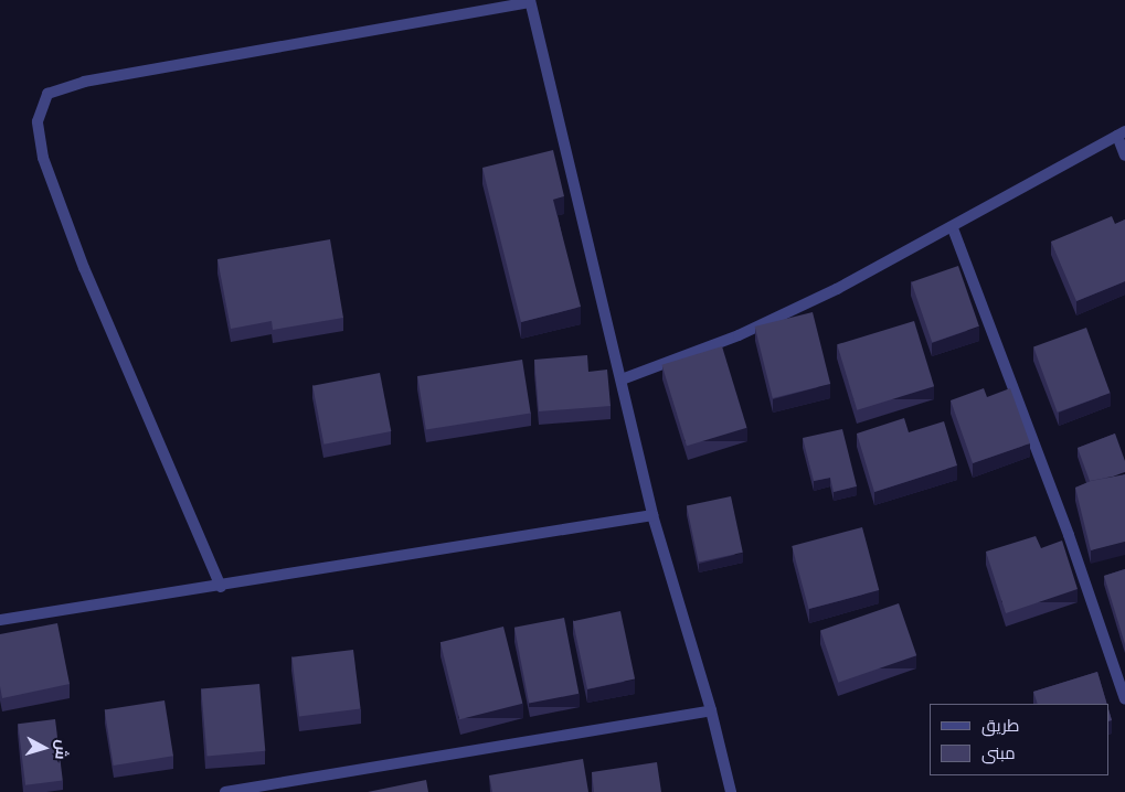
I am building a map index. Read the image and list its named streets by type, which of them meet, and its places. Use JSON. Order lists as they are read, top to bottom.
{
  "legend": ["طريق", "مبنى"],
  "north": "right"
}
